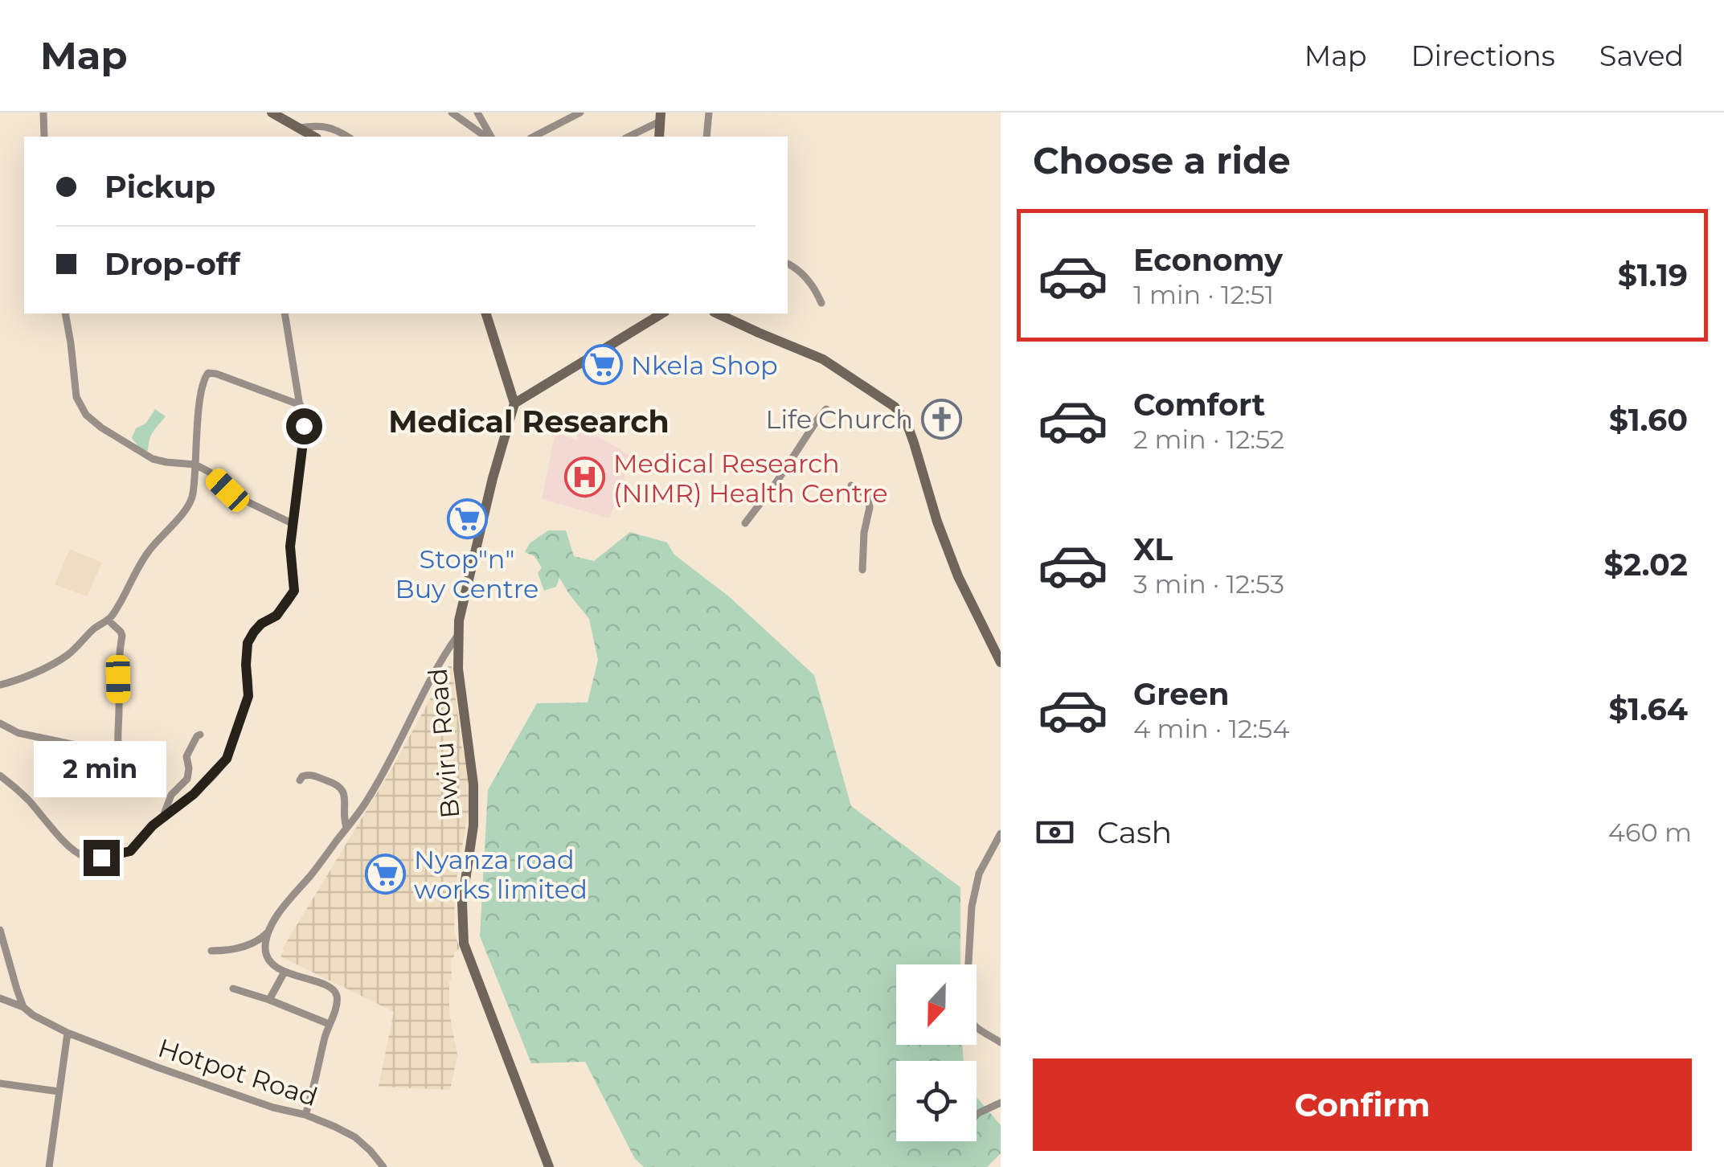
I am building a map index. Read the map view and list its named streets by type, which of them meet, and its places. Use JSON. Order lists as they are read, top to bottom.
{
  "streets": {
    "main road": ["Bwiru Road"],
    "street": ["Hotpot Road"]
  },
  "districts": ["Medical Research"],
  "places": {
    "supermarket": ["Nkela Shop", "Stop\"n\" Buy Centre", "Nyanza road works limited"],
    "church": ["Life Church"],
    "hospital": ["Medical Research (NIMR) Health Centre"]
  },
  "north": "bottom",
  "page": {
    "header": "Map",
    "nav": ["Map", "Directions", "Saved"],
    "heading": "Choose a ride",
    "banner": ["Pickup", "Drop-off"],
    "list": [
      {
        "name": "Economy",
        "note": "1 min · 12:51",
        "value": "$1.19"
      },
      {
        "name": "Comfort",
        "note": "2 min · 12:52",
        "value": "$1.60"
      },
      {
        "name": "XL",
        "note": "3 min · 12:53",
        "value": "$2.02"
      },
      {
        "name": "Green",
        "note": "4 min · 12:54",
        "value": "$1.64"
      }
    ],
    "bubble": "2 min",
    "pay": ["Cash", "460 m"],
    "buttons": "Confirm"
  }
}
